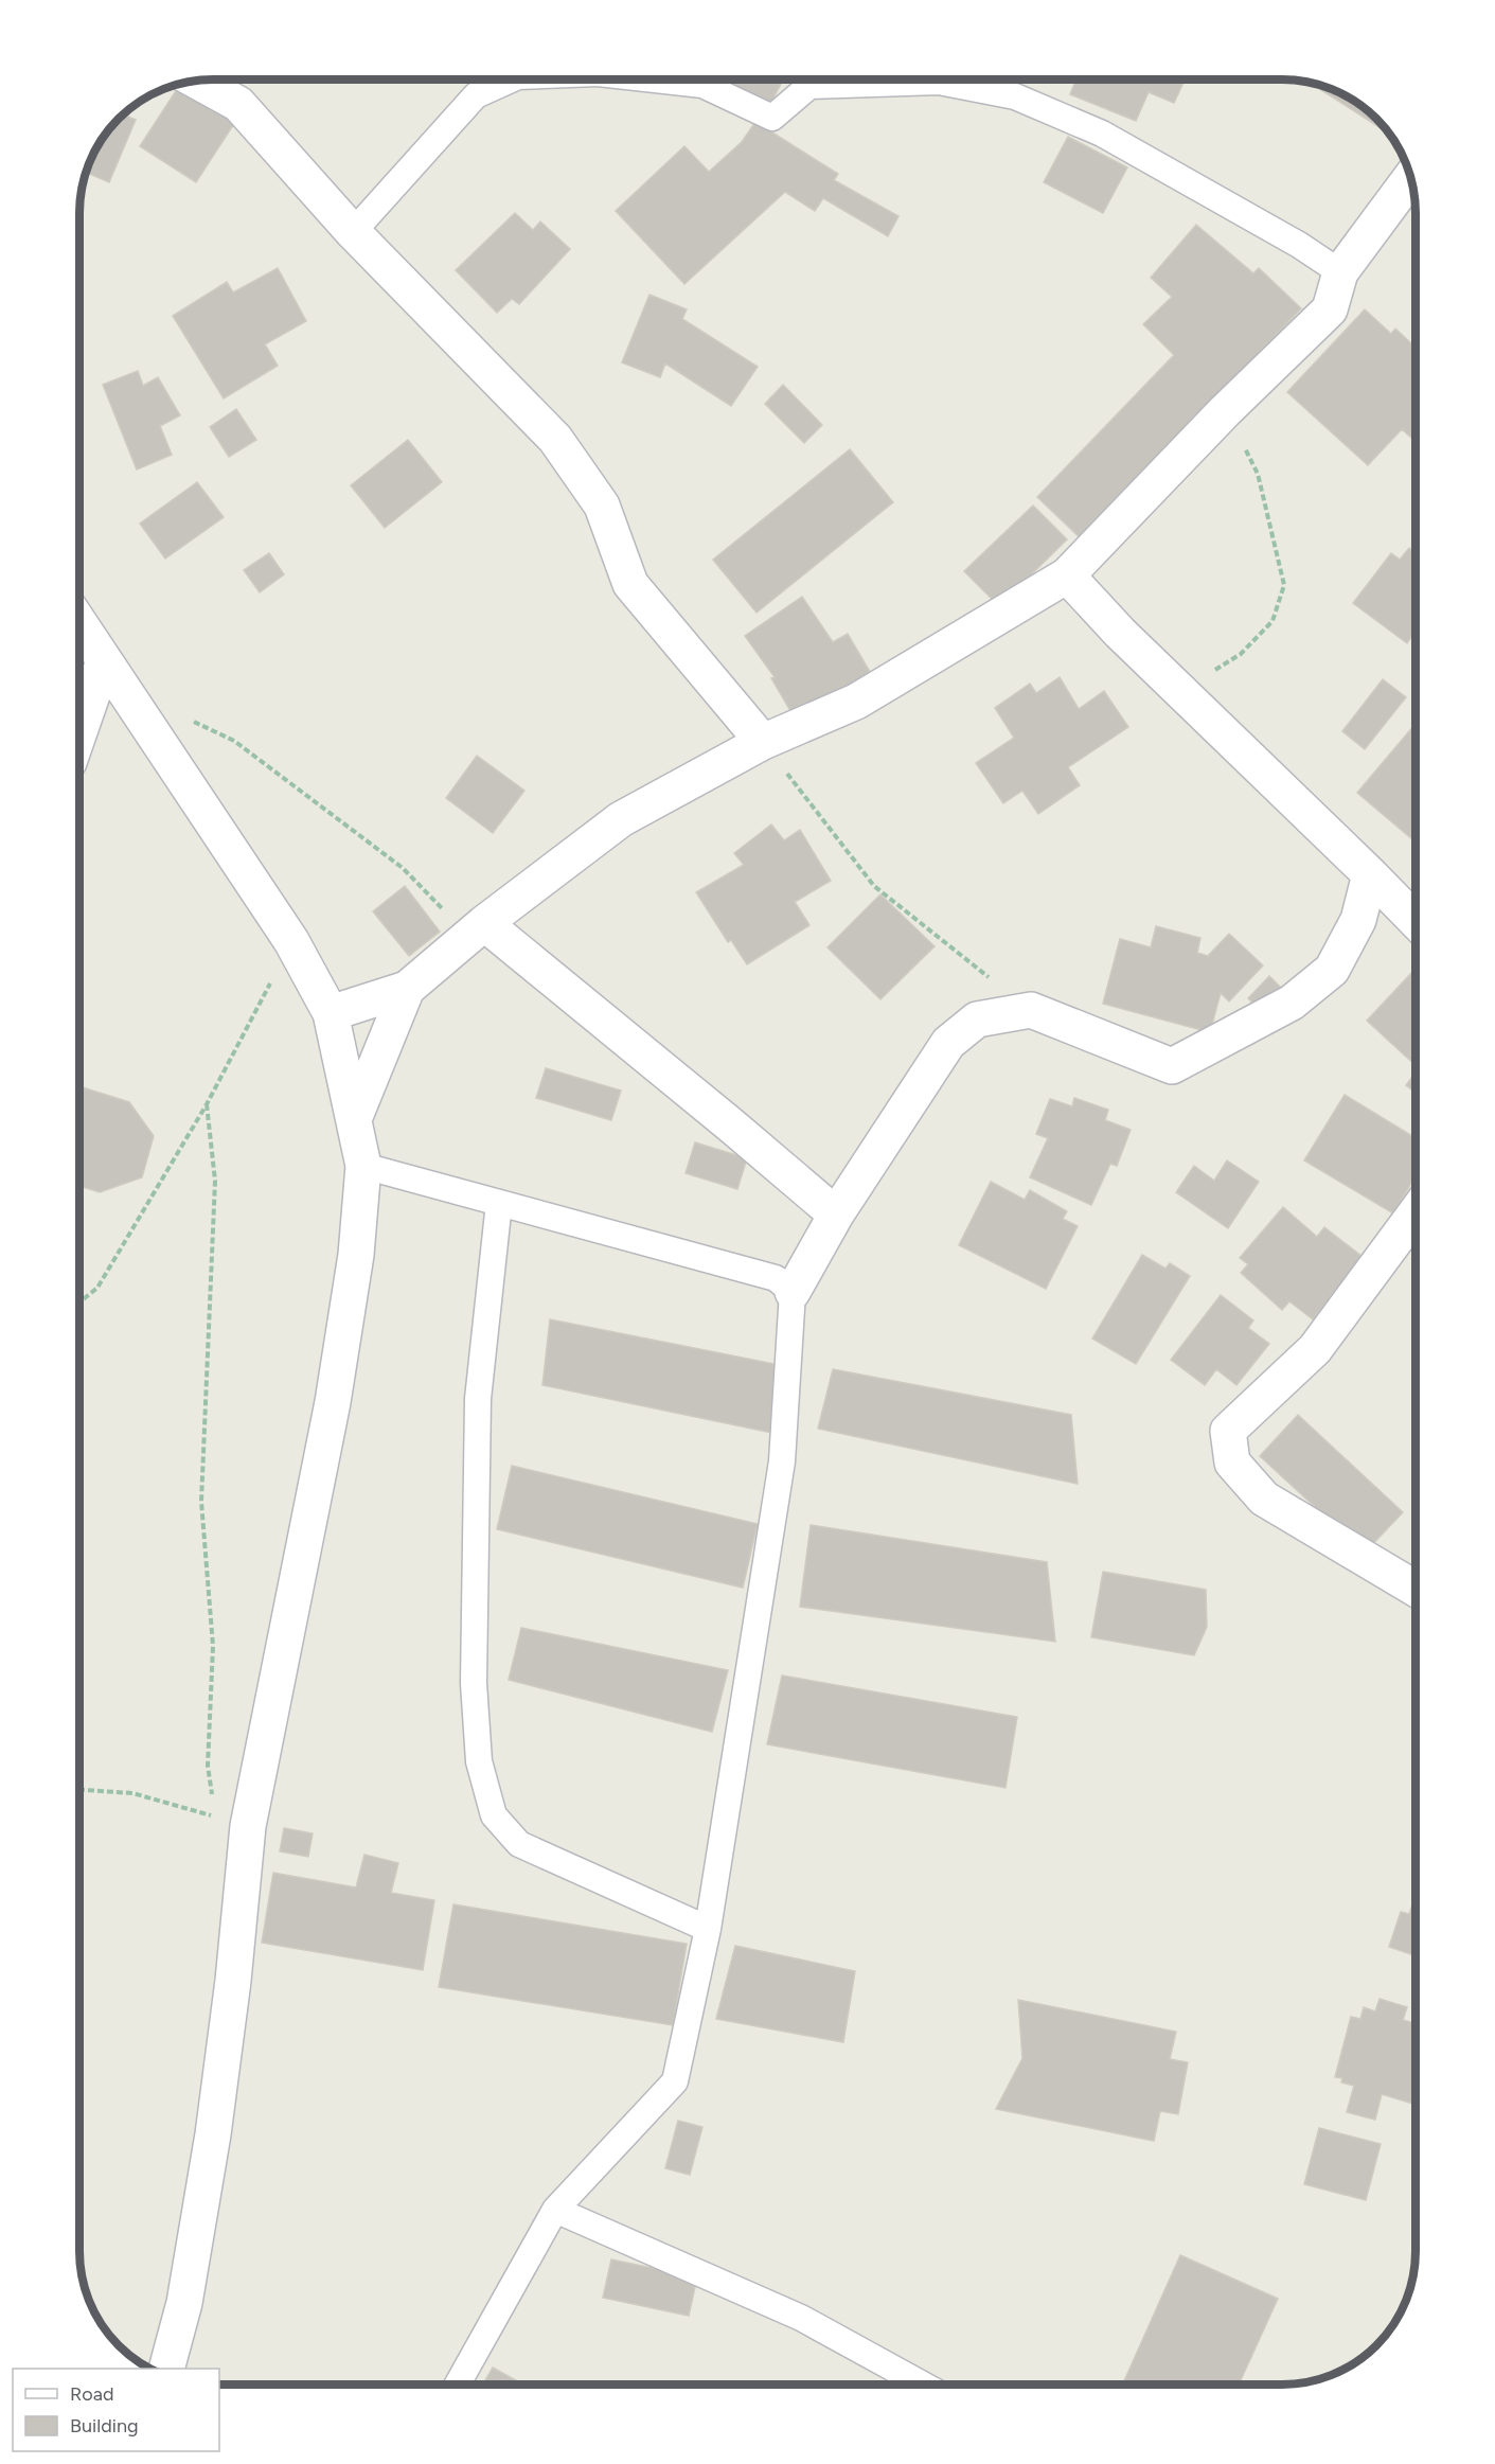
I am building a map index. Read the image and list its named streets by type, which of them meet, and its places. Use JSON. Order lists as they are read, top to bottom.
{
  "legend": ["Road", "Building"]
}
